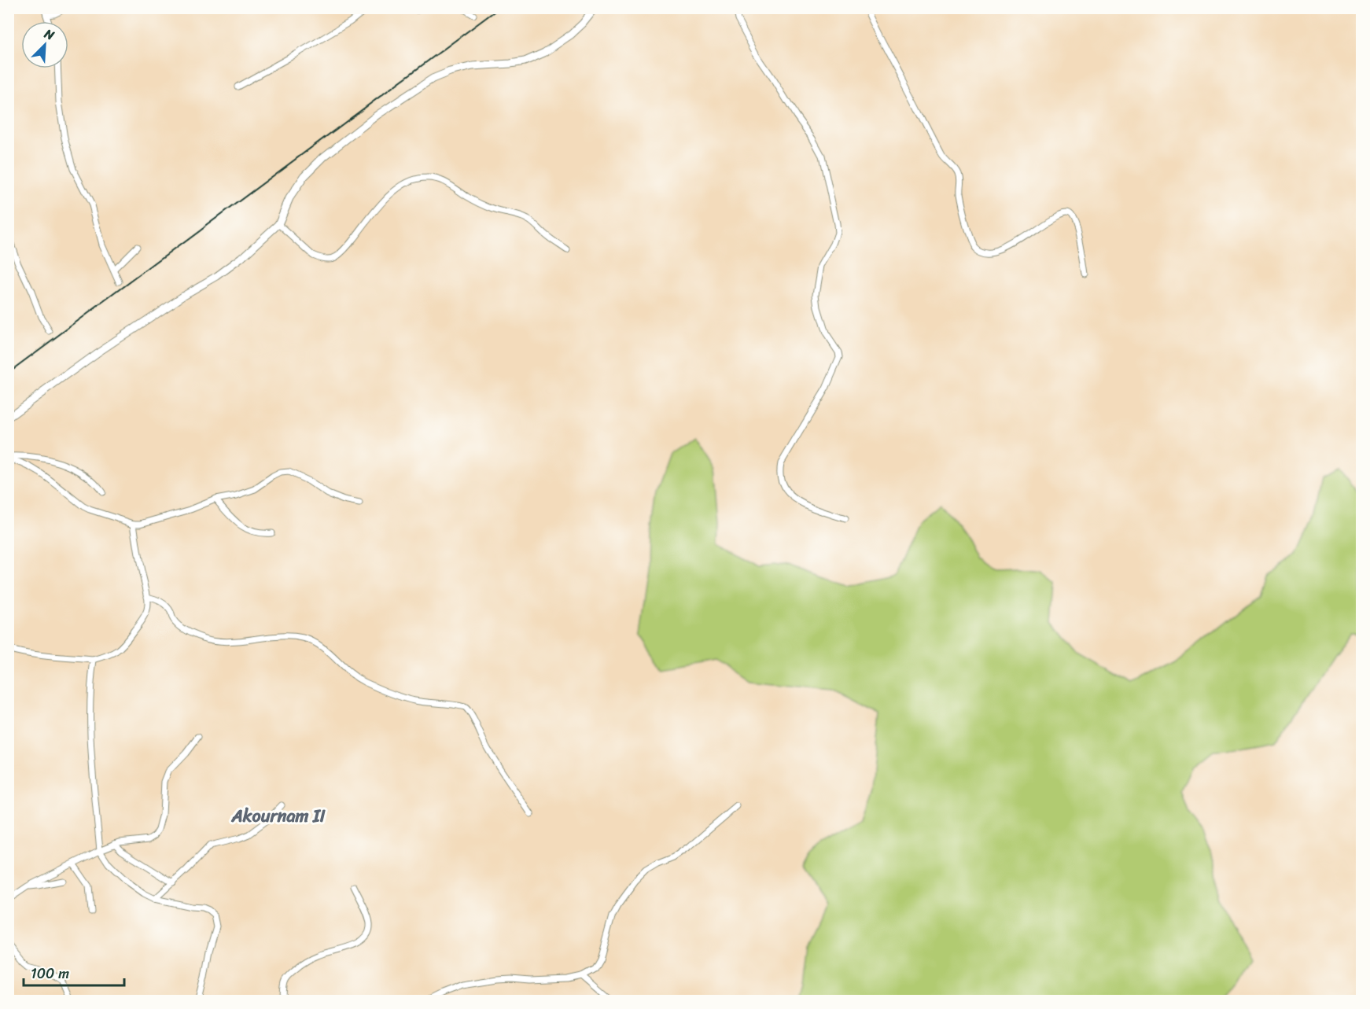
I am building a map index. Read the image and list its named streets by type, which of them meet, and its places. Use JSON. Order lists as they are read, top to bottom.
{
  "districts": ["Akournam II"],
  "scale_bar": "100 m",
  "north": "top right"
}
